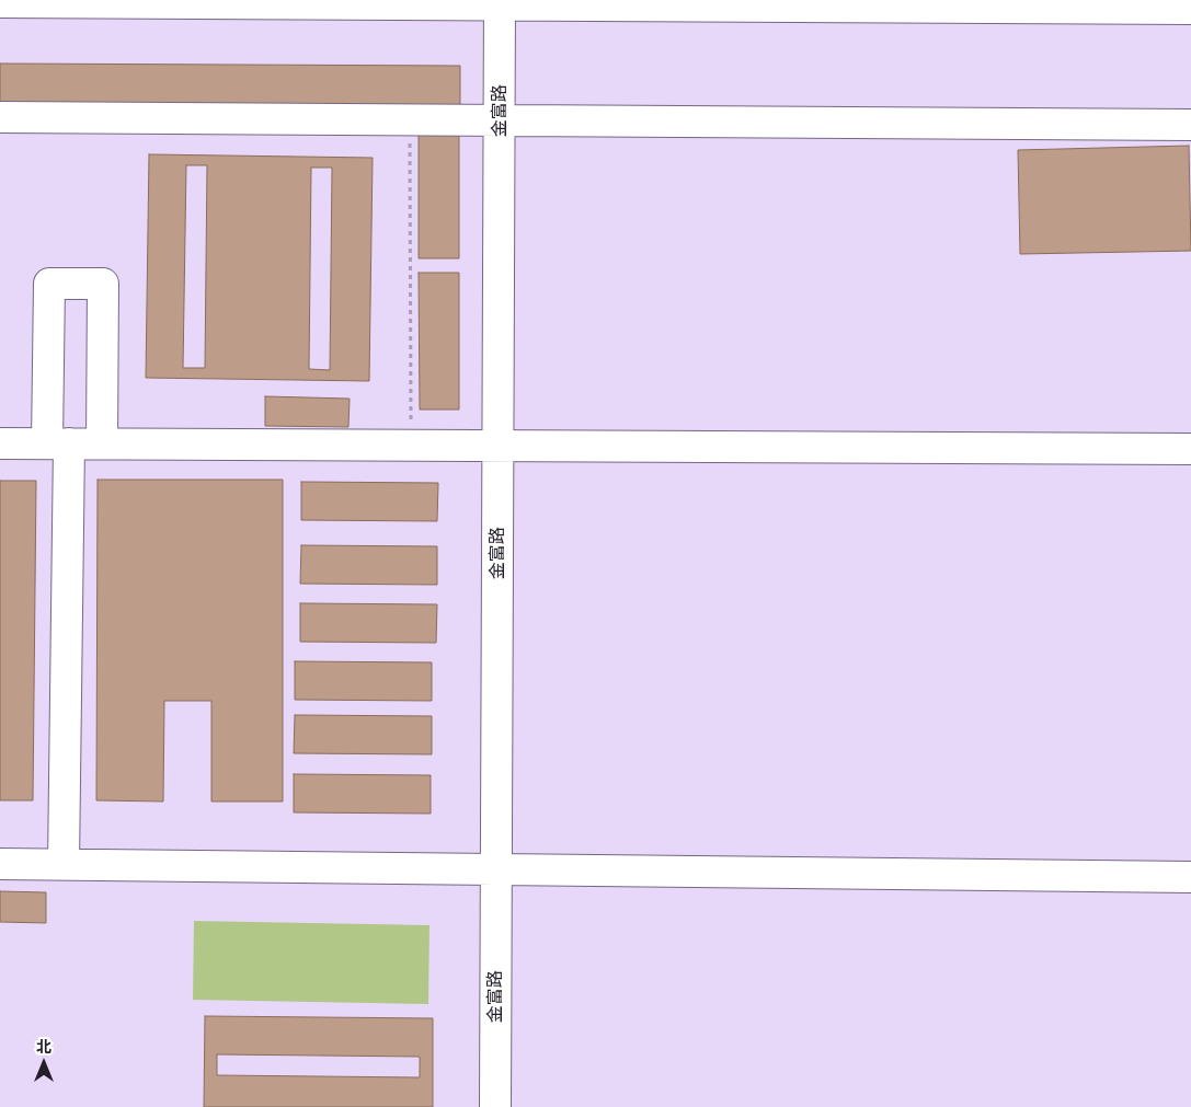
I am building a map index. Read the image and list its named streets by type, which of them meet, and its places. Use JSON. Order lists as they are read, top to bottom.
{
  "streets": {
    "street": ["金富路"]
  },
  "north": "top"
}
